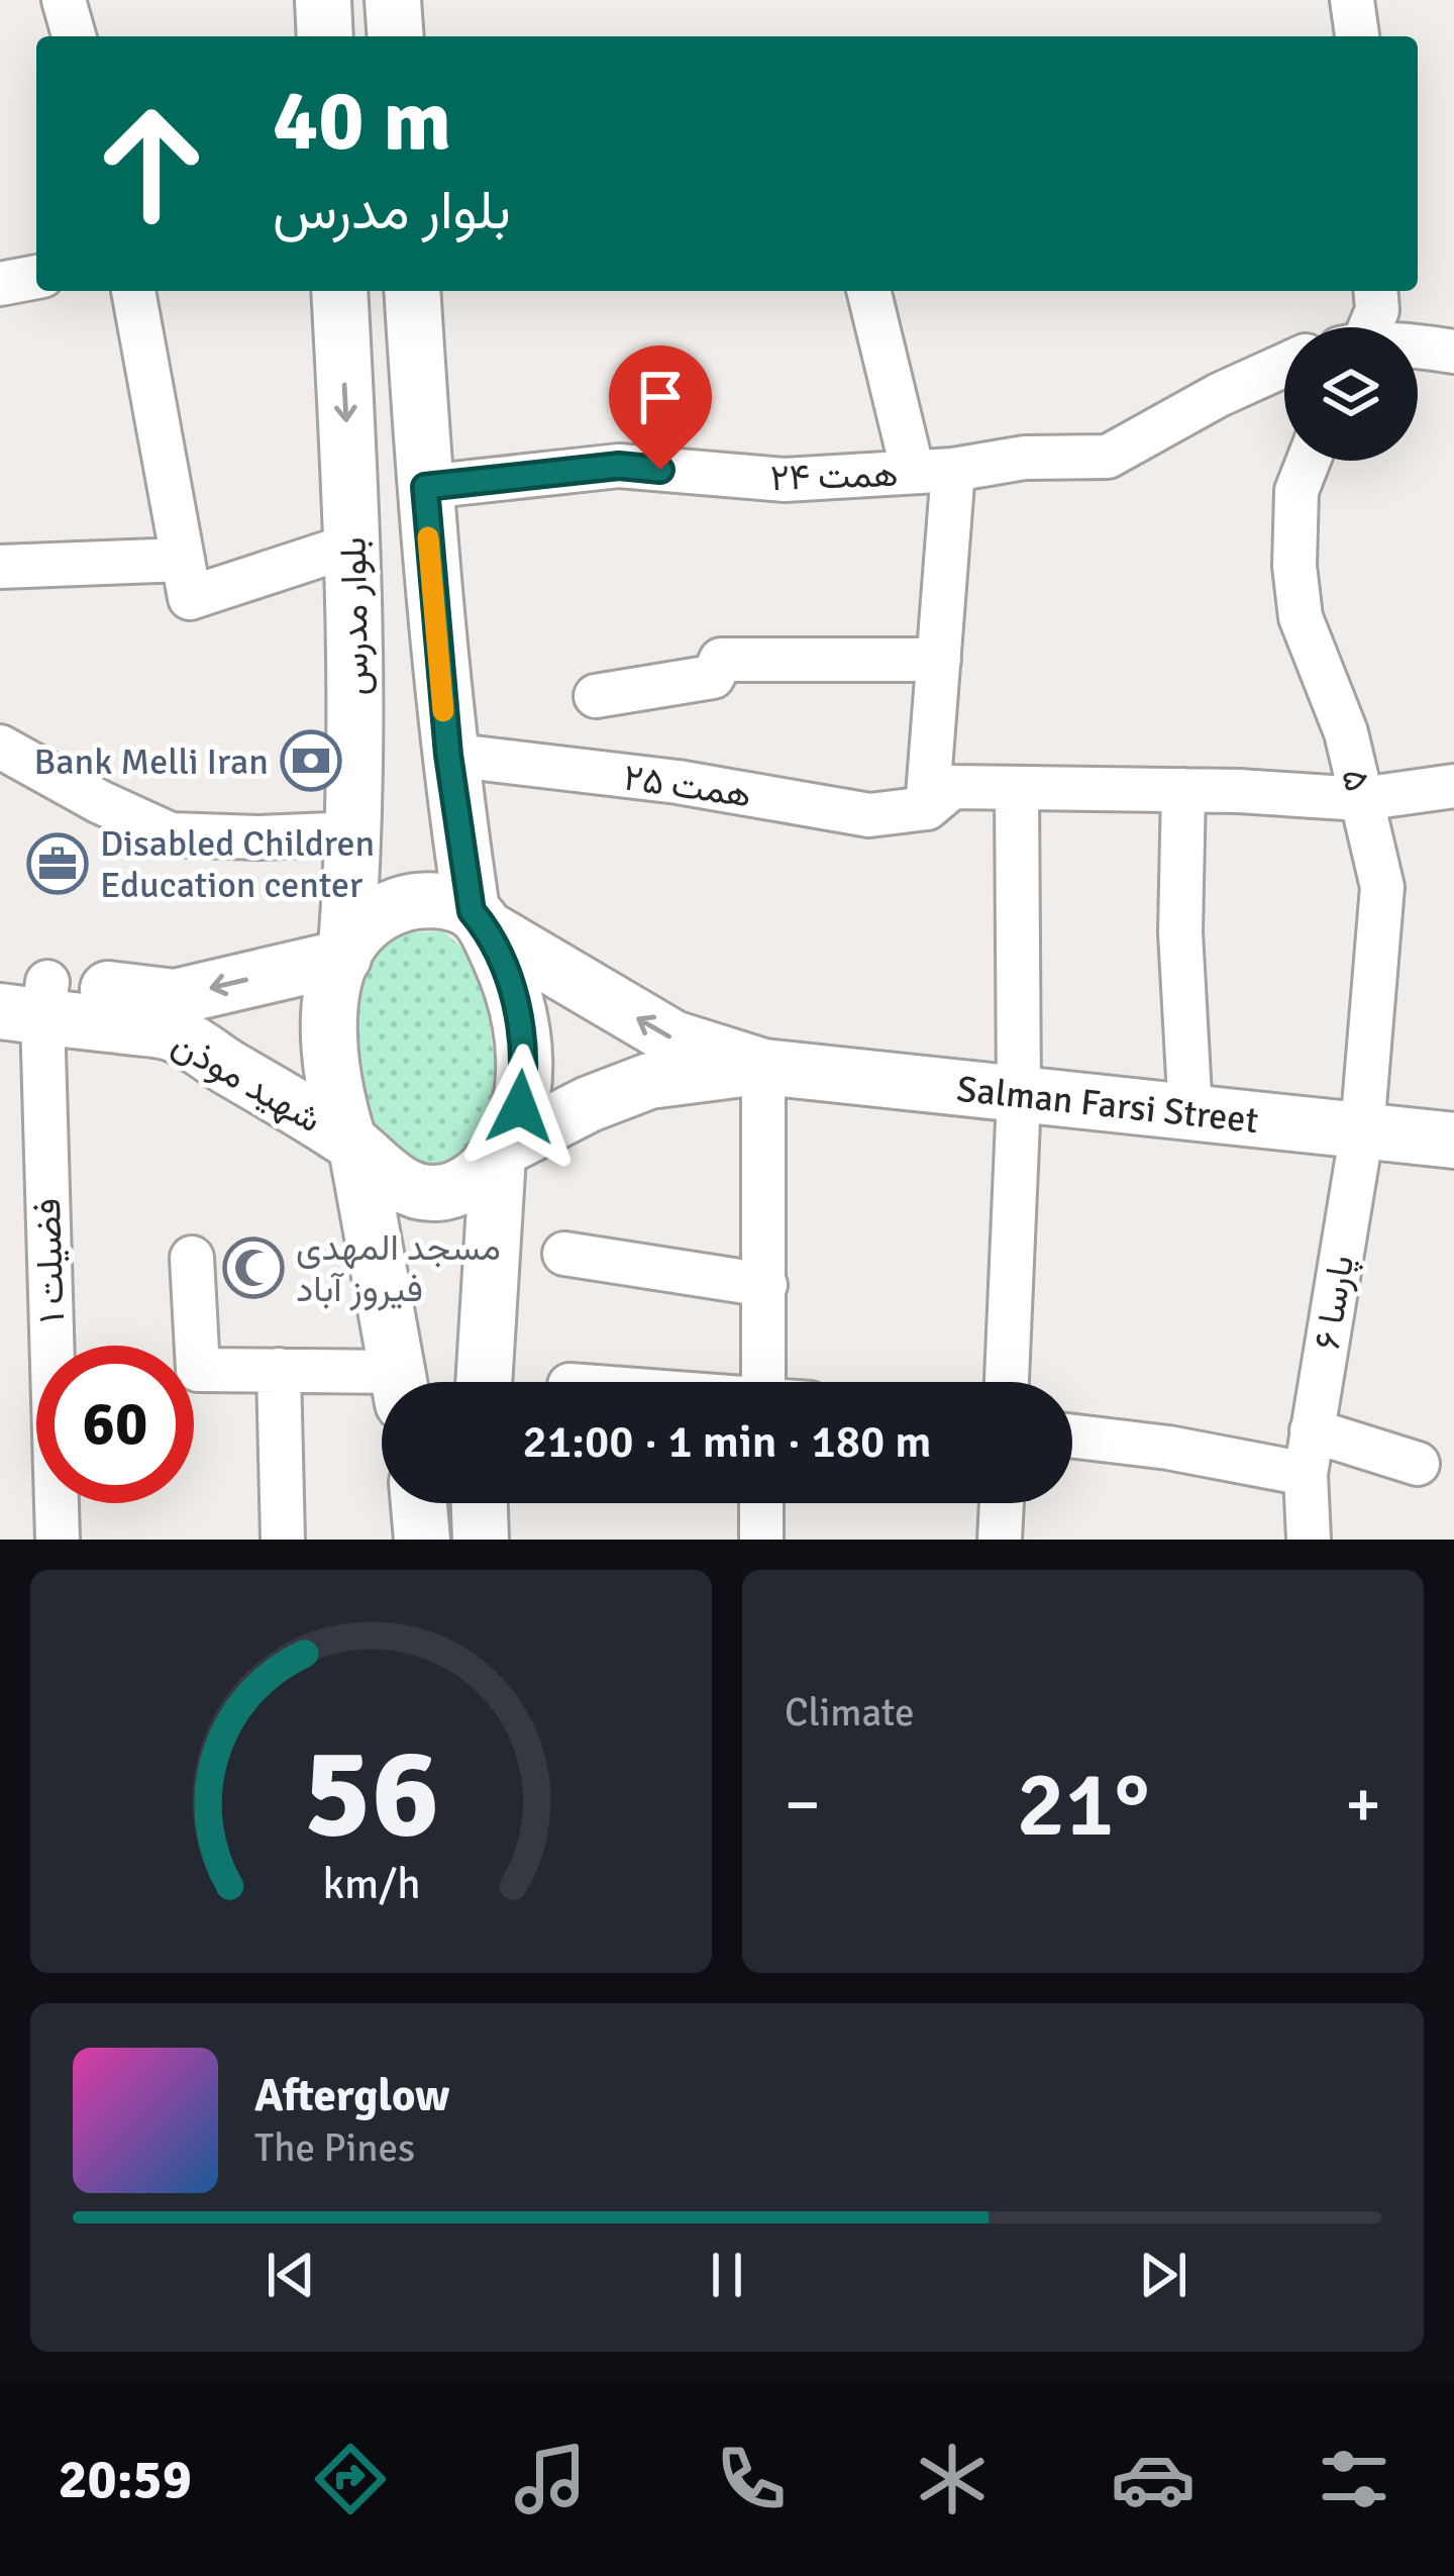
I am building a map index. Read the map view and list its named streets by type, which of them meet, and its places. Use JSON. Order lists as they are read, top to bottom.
{
  "streets": {
    "main road": ["بلوار مدرس", "شهید موذن", "Salman Farsi Street"],
    "street": [
      "همت ۲۴",
      "۵",
      "همت ۲۵",
      "فضیلت ۱",
      "پارسا ۶"
    ]
  },
  "crossings": [
    ["همت ۲۴", "بلوار مدرس"],
    ["بلوار مدرس", "همت ۲۵"],
    ["بلوار مدرس", "شهید موذن"],
    ["بلوار مدرس", "Salman Farsi Street"],
    ["۵", "همت ۲۵"],
    ["۵", "Salman Farsi Street"],
    ["۵", "پارسا ۶"],
    ["شهید موذن", "Salman Farsi Street"],
    ["شهید موذن", "فضیلت ۱"],
    ["Salman Farsi Street", "پارسا ۶"]
  ],
  "one_way": ["شهید موذن"],
  "places": {
    "bank": ["Bank Melli Iran"],
    "office": ["Disabled Children Education center"],
    "mosque": ["مسجد المهدی فیروز آباد"]
  },
  "page": {
    "turn": ["40 m", "بلوار مدرس"],
    "limit": "60",
    "trip": "21:00 · 1 min · 180 m",
    "tile": "Climate",
    "heat": ["−", "21°", "+"],
    "song": ["Afterglow", "The Pines"],
    "tabs": "20:59",
    "gauge": ["56", "km/h"]
  }
}
